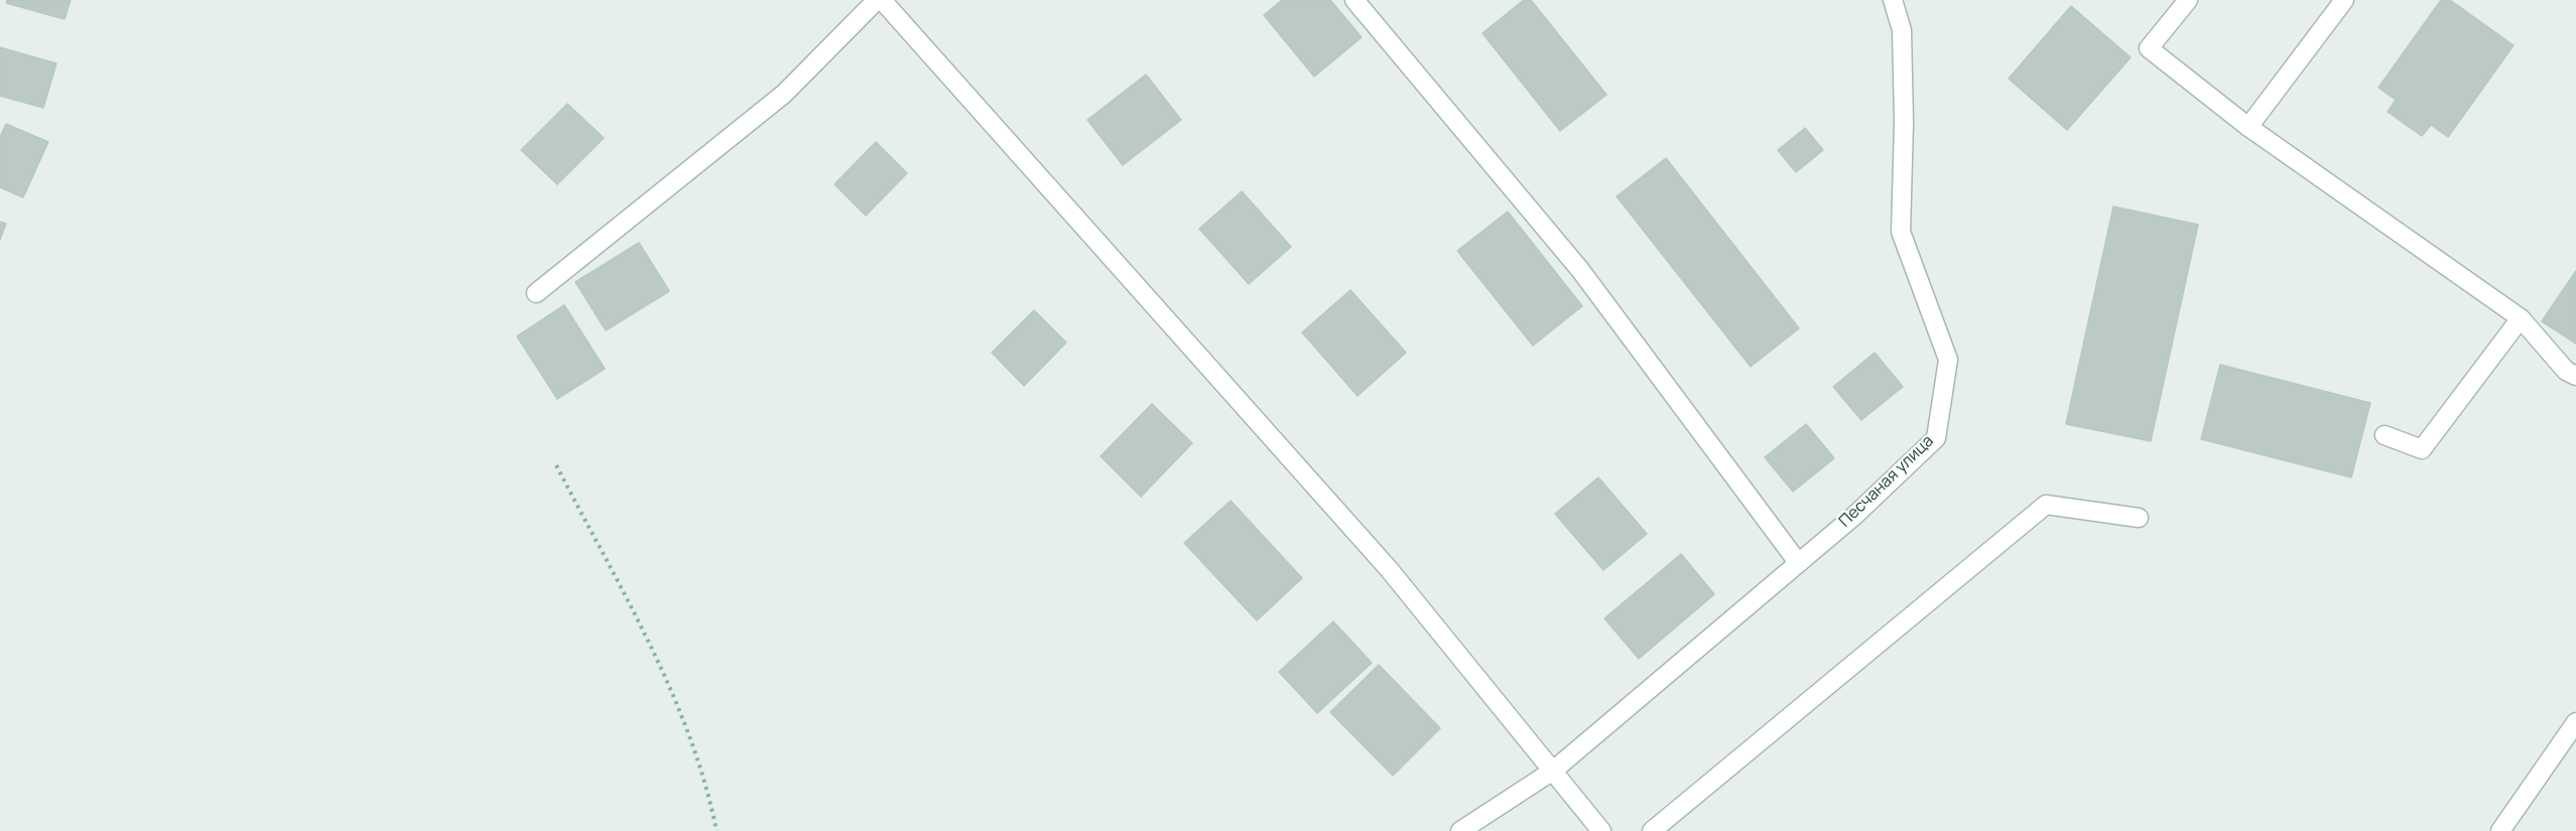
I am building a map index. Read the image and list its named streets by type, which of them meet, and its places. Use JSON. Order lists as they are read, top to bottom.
{
  "streets": {
    "street": ["Песчаная улица"]
  }
}
